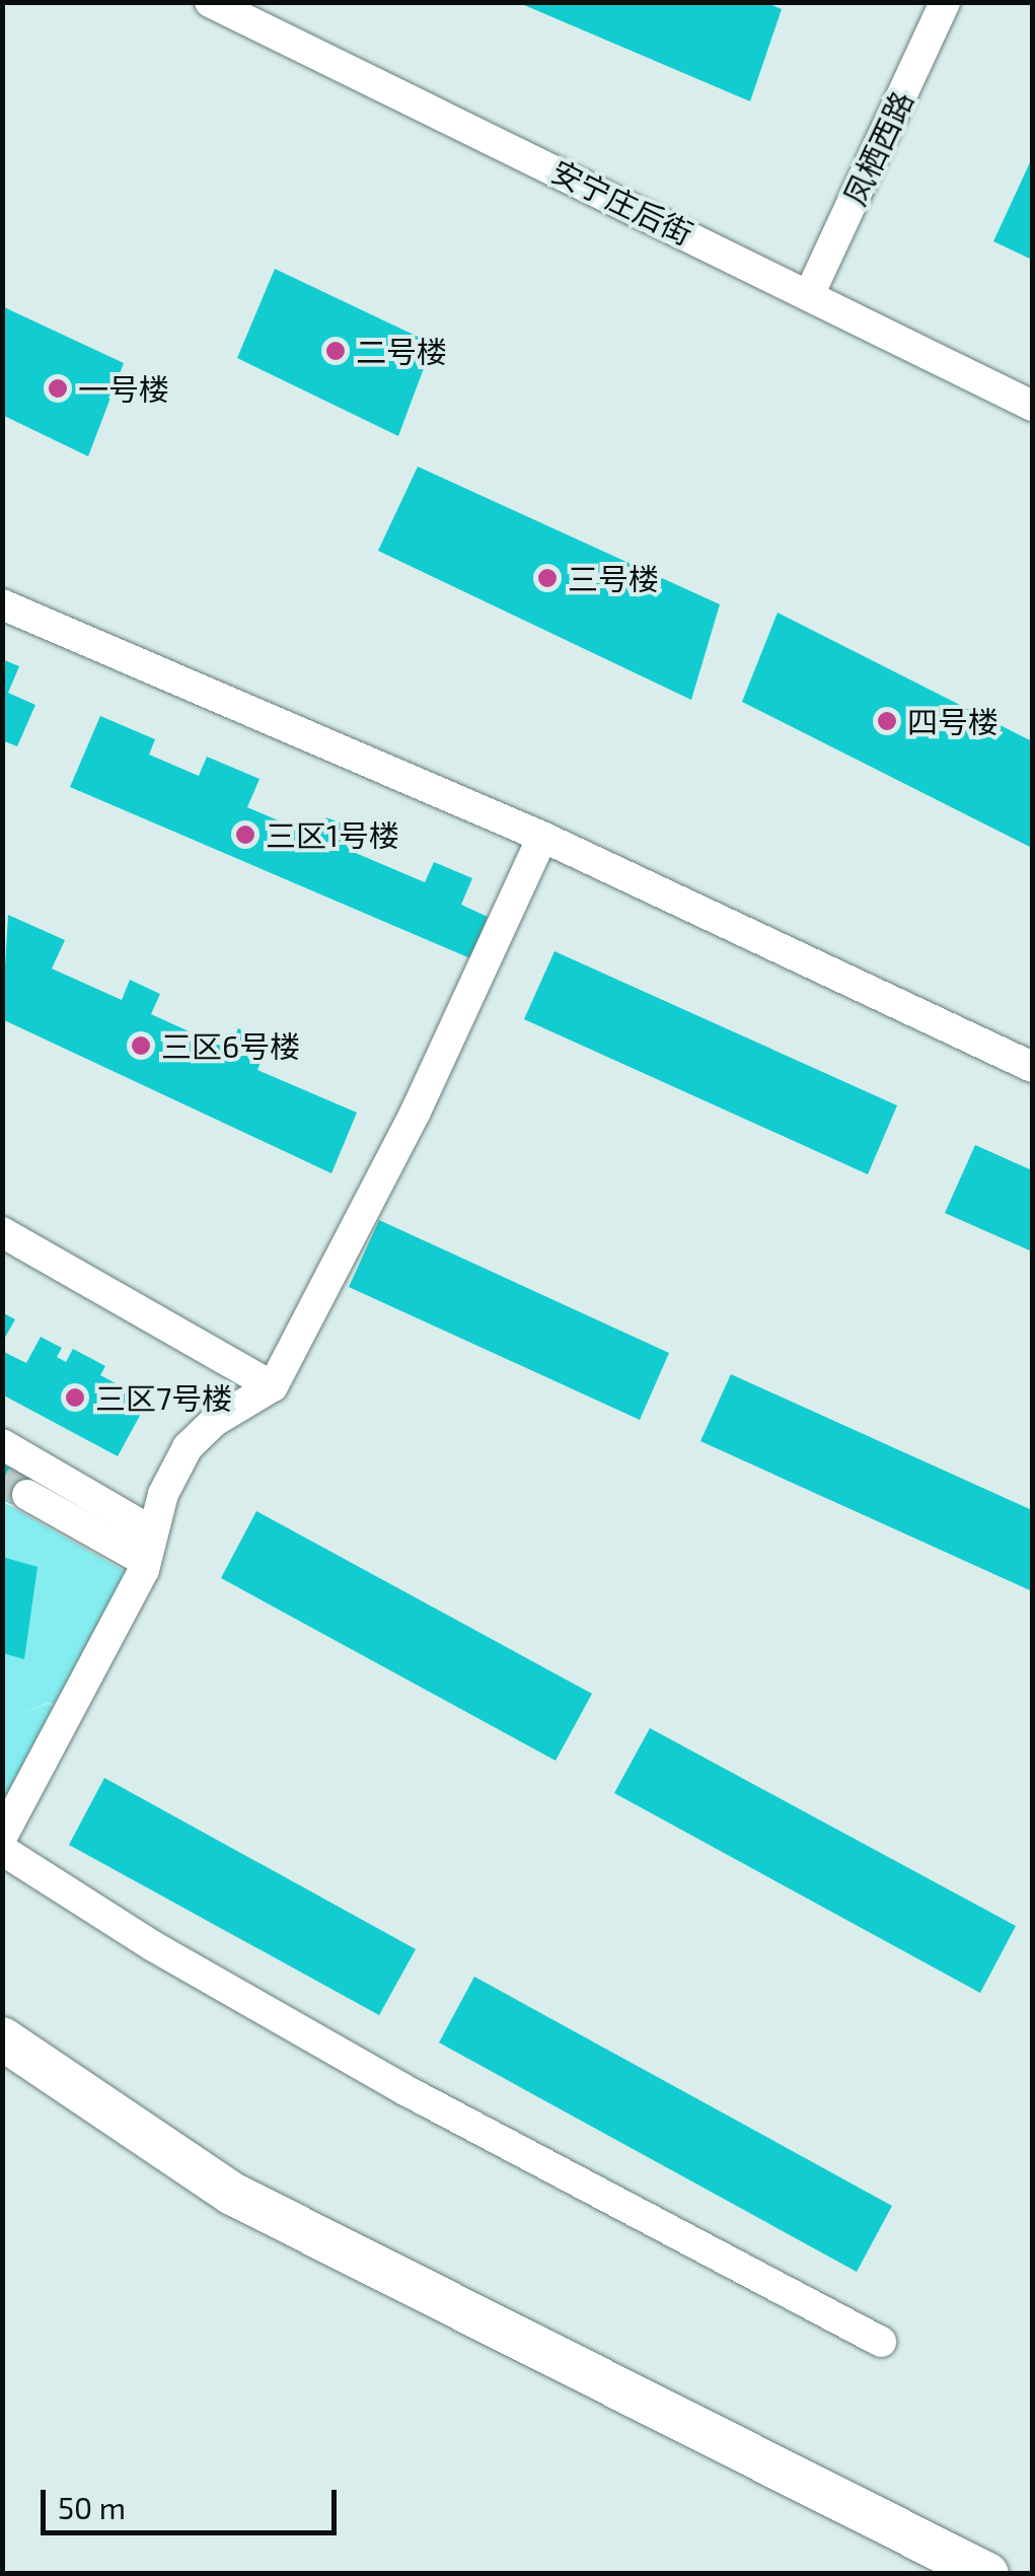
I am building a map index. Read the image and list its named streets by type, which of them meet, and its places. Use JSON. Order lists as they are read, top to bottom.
{
  "streets": {
    "street": ["凤栖西路", "安宁庄后街"]
  },
  "crossings": [
    ["凤栖西路", "安宁庄后街"]
  ],
  "places": [
    "二号楼",
    "一号楼",
    "三号楼",
    "四号楼",
    "三区1号楼",
    "三区6号楼",
    "三区7号楼"
  ],
  "scale_bar": "50 m"
}
